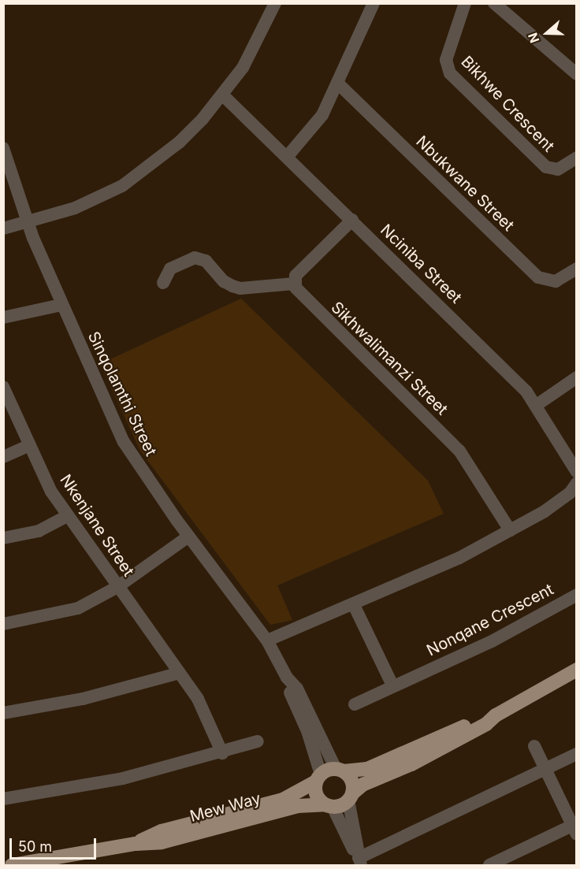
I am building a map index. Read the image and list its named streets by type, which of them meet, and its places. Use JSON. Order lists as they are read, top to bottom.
{
  "streets": {
    "main road": ["Mew Way"],
    "street": [
      "Bikhwe Crescent",
      "Nbukwane Street",
      "Nciniba Street",
      "Sikhwalimanzi Street",
      "Sinqolamthi Street",
      "Nkenjane Street",
      "Nonqane Crescent"
    ]
  },
  "crossings": [
    ["Sinqolamthi Street", "Mew Way"]
  ],
  "scale_bar": "50 m",
  "north": "left"
}
